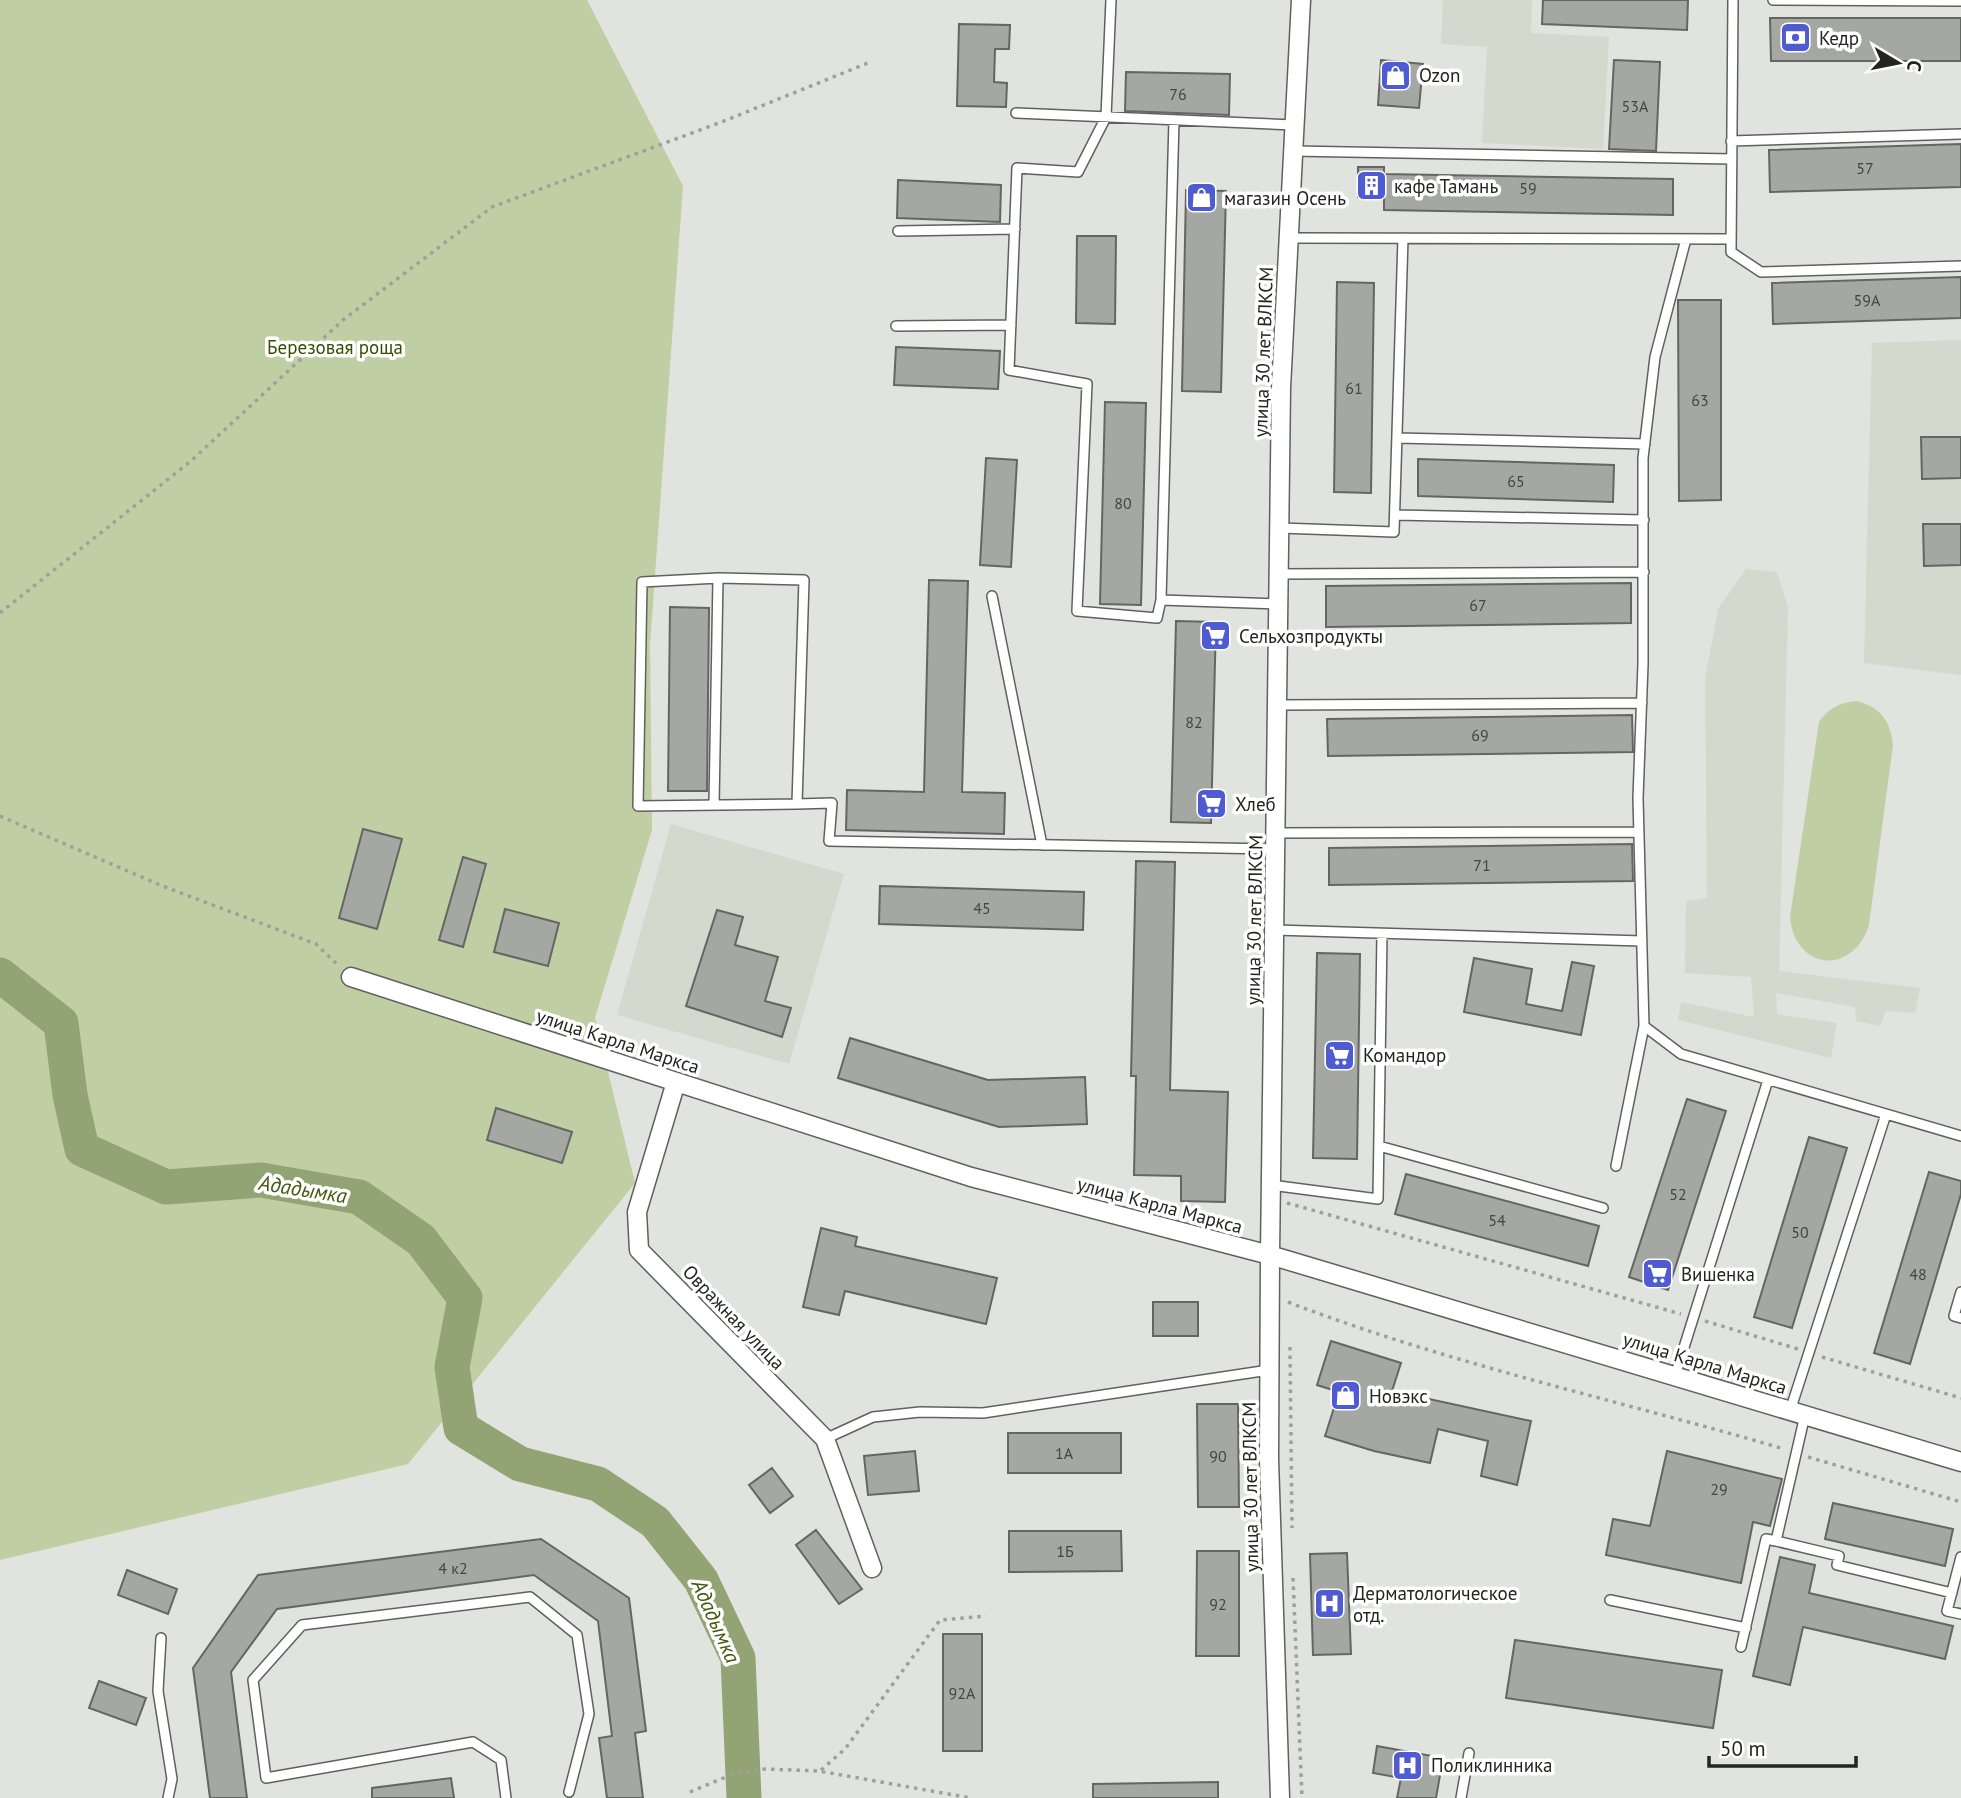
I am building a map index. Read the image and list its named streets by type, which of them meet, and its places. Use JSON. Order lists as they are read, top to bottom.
{
  "streets": {
    "street": ["улица 30 лет ВЛКСМ", "улица Карла Маркса", "Овражная улица"]
  },
  "crossings": [
    ["улица 30 лет ВЛКСМ", "улица Карла Маркса"],
    ["улица Карла Маркса", "Овражная улица"]
  ],
  "water": ["Ададымка"],
  "parks": ["Березовая роща"],
  "places": {
    "bank": ["Кедр"],
    "shop": ["Ozon", "магазин Осень", "Новэкс"],
    "building": ["кафе Тамань"],
    "supermarket": [
      "Сельхозпродукты",
      "Хлеб",
      "Командор",
      "Вишенка"
    ],
    "hospital": ["Дерматологическое отд.", "Поликлинника"]
  },
  "house_numbers": [
    "76",
    "53А",
    "57",
    "59",
    "59А",
    "61",
    "63",
    "65",
    "80",
    "67",
    "82",
    "69",
    "71",
    "45",
    "52",
    "54",
    "50",
    "48",
    "1А",
    "90",
    "29",
    "1Б",
    "4 к2",
    "92",
    "92А"
  ],
  "scale_bar": "50 m",
  "north": "right"
}
